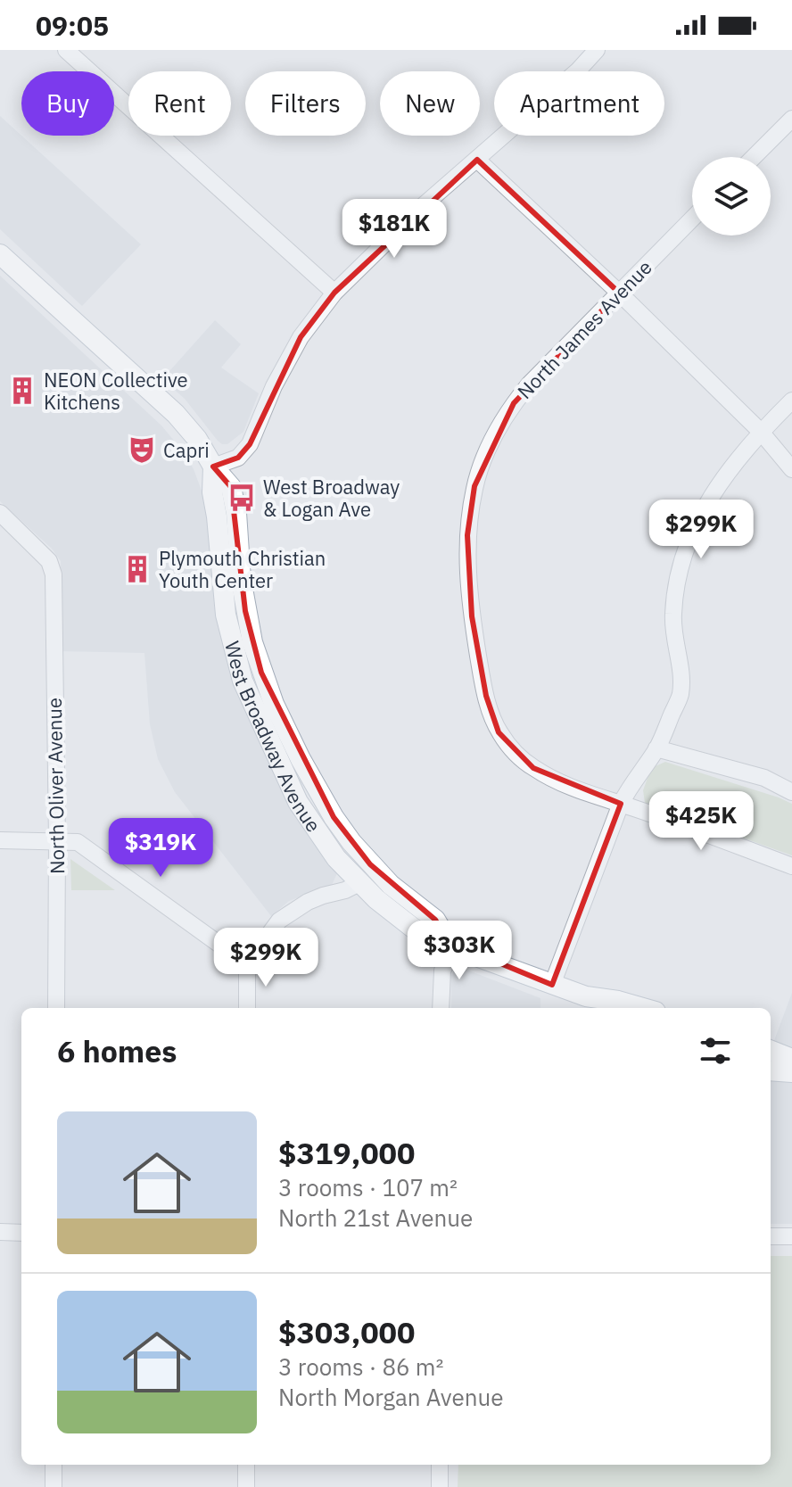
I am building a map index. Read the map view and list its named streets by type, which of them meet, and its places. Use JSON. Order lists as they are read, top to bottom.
{
  "streets": {
    "main road": ["West Broadway Avenue"],
    "street": ["North James Avenue", "North Oliver Avenue"]
  },
  "places": {
    "building": ["NEON Collective Kitchens", "Plymouth Christian Youth Center"],
    "theatre": ["Capri"],
    "bus stop": ["West Broadway & Logan Ave"]
  },
  "page": {
    "status": "09:05",
    "chip": [
      "Buy",
      "Rent",
      "Filters",
      "New",
      "Apartment"
    ],
    "price": [
      "$181K",
      "$299K",
      "$425K",
      "$319K",
      "$303K",
      "$299K"
    ],
    "heading": "6 homes",
    "list": [
      {
        "name": "$319,000",
        "note": "3 rooms · 107 m² · North 21st Avenue"
      },
      {
        "name": "$303,000",
        "note": "3 rooms · 86 m² · North Morgan Avenue"
      }
    ]
  }
}
